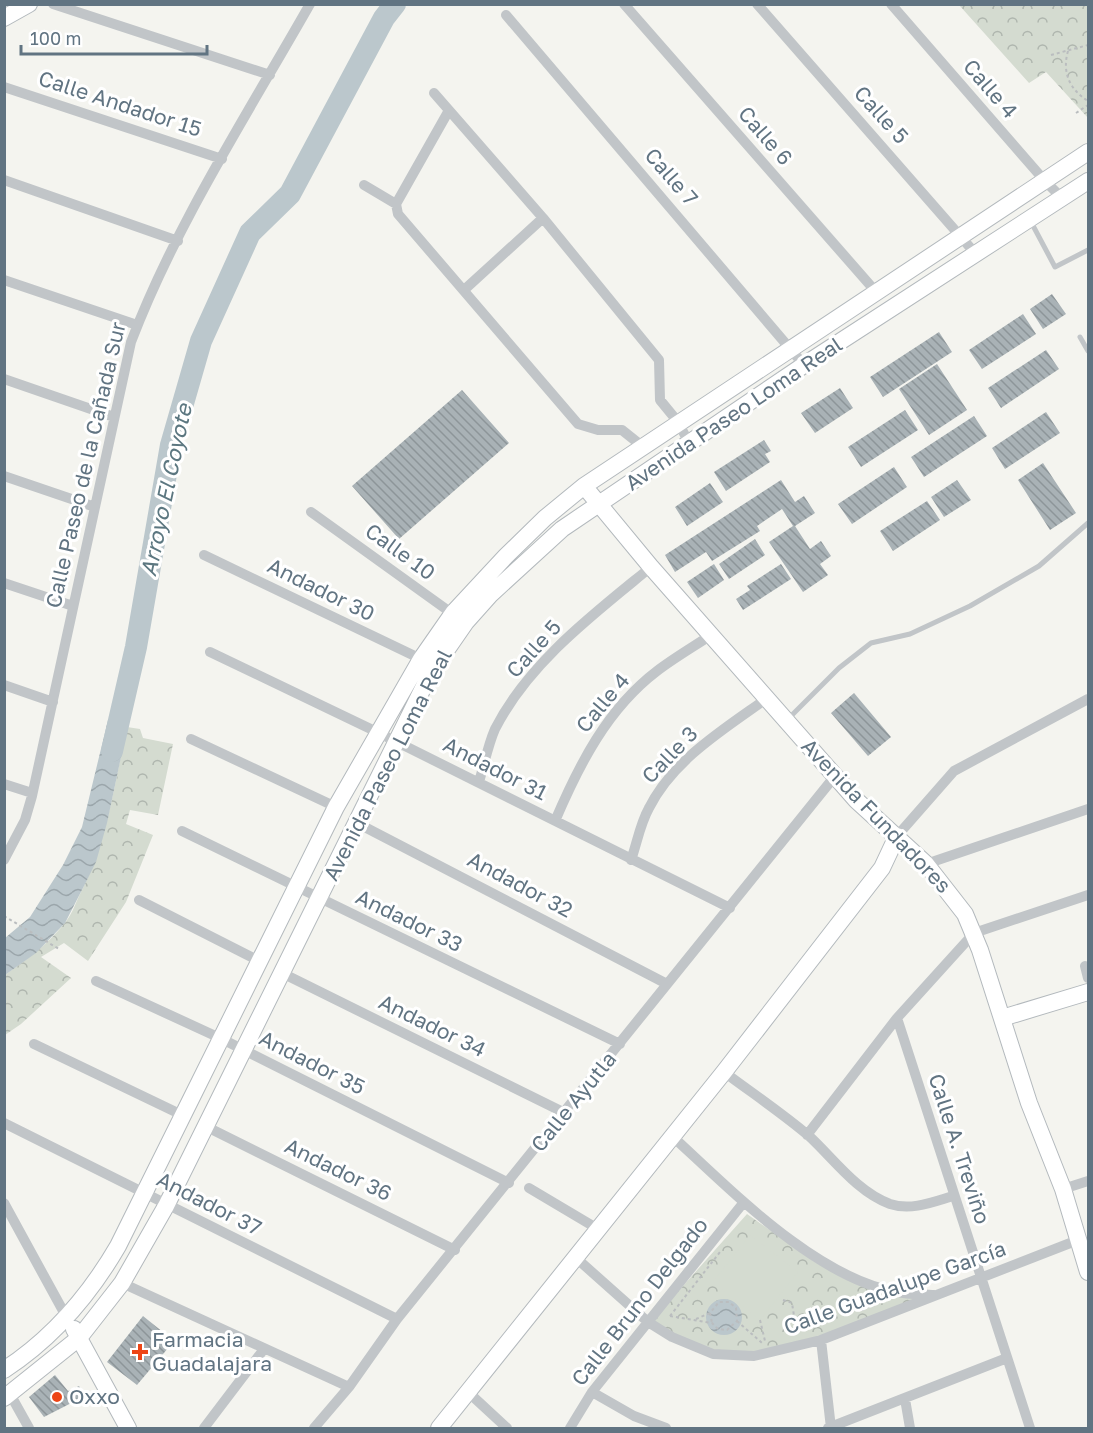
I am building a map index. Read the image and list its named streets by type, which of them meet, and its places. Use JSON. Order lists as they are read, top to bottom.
{
  "streets": {
    "street": [
      "Calle 4",
      "Calle Andador 15",
      "Calle 5",
      "Calle 6",
      "Calle 7",
      "Avenida Paseo Loma Real",
      "Calle Paseo de la Cañada Sur",
      "Calle 10",
      "Andador 30",
      "Calle 3",
      "Andador 31",
      "Avenida Fundadores",
      "Andador 32",
      "Andador 33",
      "Andador 34",
      "Andador 35",
      "Calle Ayutla",
      "Calle A. Treviño",
      "Andador 36",
      "Andador 37",
      "Calle Guadalupe García",
      "Calle Bruno Delgado"
    ]
  },
  "crossings": [
    ["Calle 4", "Avenida Paseo Loma Real"],
    ["Calle 4", "Andador 31"],
    ["Calle 4", "Avenida Fundadores"],
    ["Calle Andador 15", "Calle Paseo de la Cañada Sur"],
    ["Calle 5", "Avenida Paseo Loma Real"],
    ["Calle 5", "Andador 31"],
    ["Calle 5", "Avenida Fundadores"],
    ["Calle 6", "Avenida Paseo Loma Real"],
    ["Calle 7", "Avenida Paseo Loma Real"],
    ["Avenida Paseo Loma Real", "Calle 10"],
    ["Avenida Paseo Loma Real", "Andador 30"],
    ["Avenida Paseo Loma Real", "Andador 31"],
    ["Avenida Paseo Loma Real", "Avenida Fundadores"],
    ["Avenida Paseo Loma Real", "Andador 32"],
    ["Avenida Paseo Loma Real", "Andador 33"],
    ["Avenida Paseo Loma Real", "Andador 34"],
    ["Avenida Paseo Loma Real", "Andador 35"],
    ["Avenida Paseo Loma Real", "Andador 36"],
    ["Avenida Paseo Loma Real", "Andador 37"],
    ["Calle 3", "Andador 31"],
    ["Calle 3", "Avenida Fundadores"],
    ["Andador 31", "Calle Ayutla"],
    ["Avenida Fundadores", "Calle Ayutla"],
    ["Avenida Fundadores", "Calle Guadalupe García"],
    ["Andador 32", "Calle Ayutla"],
    ["Andador 33", "Calle Ayutla"],
    ["Andador 34", "Calle Ayutla"],
    ["Andador 35", "Calle Ayutla"],
    ["Calle Ayutla", "Andador 36"],
    ["Calle Ayutla", "Andador 37"],
    ["Calle A. Treviño", "Calle Guadalupe García"],
    ["Calle Guadalupe García", "Calle Bruno Delgado"]
  ],
  "water": ["Arroyo El Coyote"],
  "places": {
    "health": ["Farmacia Guadalajara"],
    "other": ["Oxxo"]
  },
  "scale_bar": "100 m"
}
